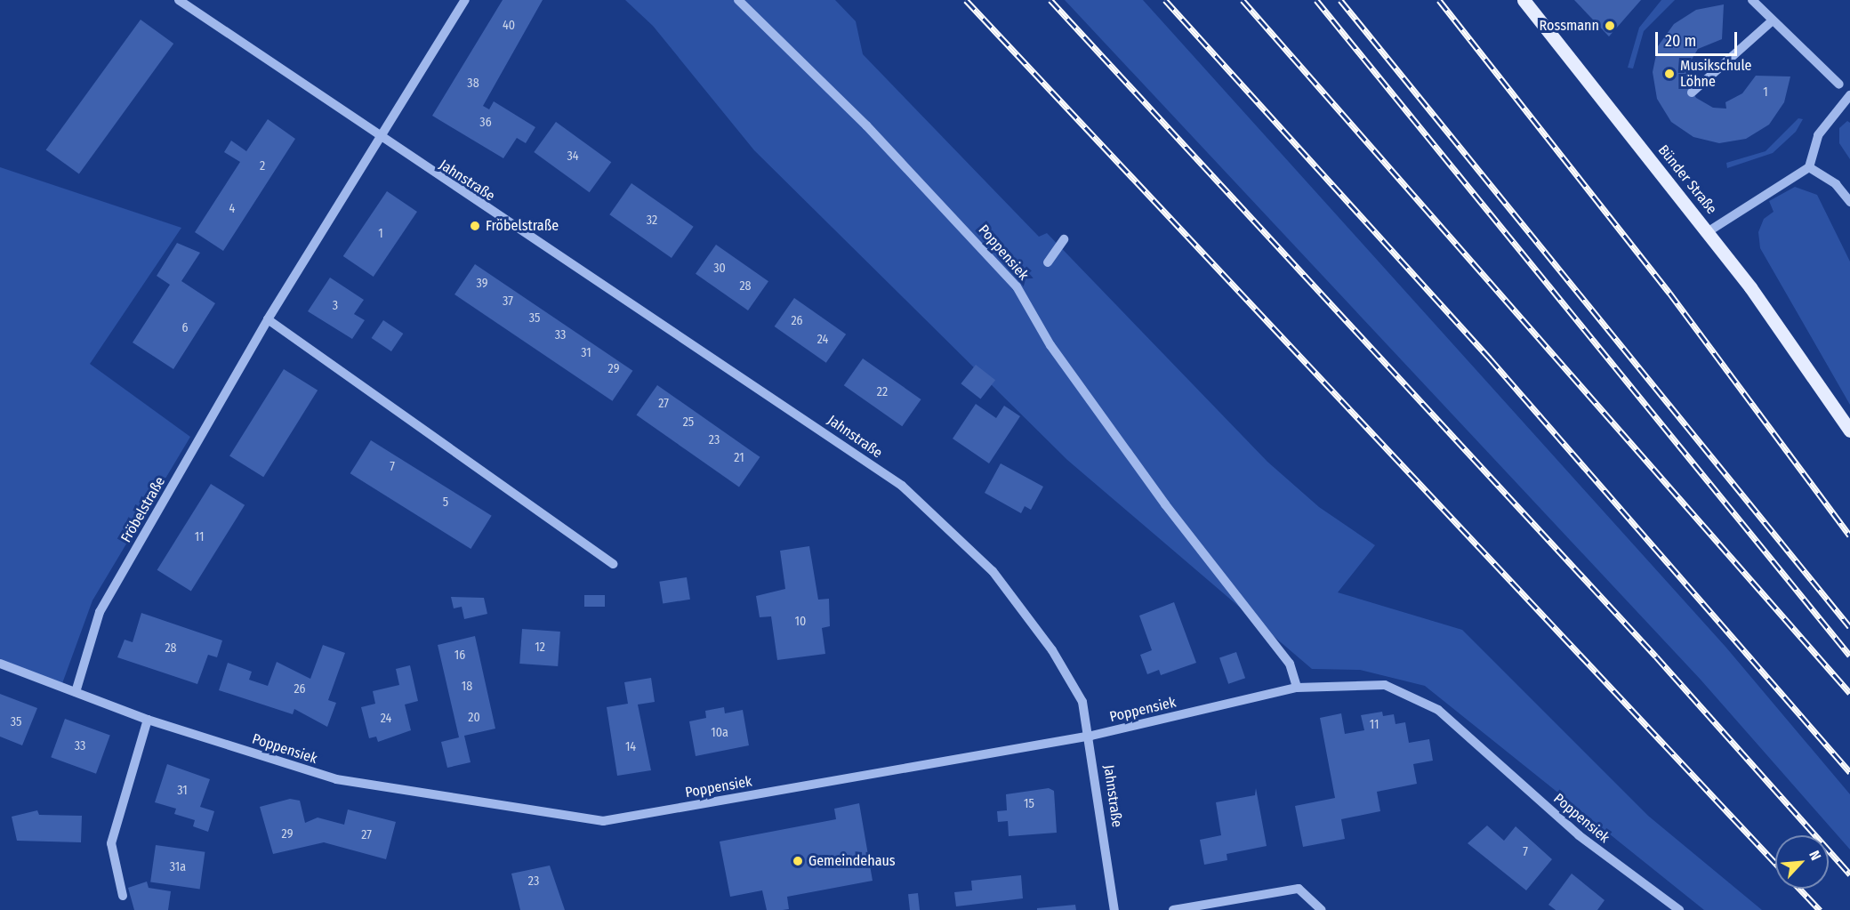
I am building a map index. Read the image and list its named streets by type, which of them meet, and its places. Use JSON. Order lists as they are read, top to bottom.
{
  "streets": {
    "main road": ["Bünder Straße"],
    "street": ["Jahnstraße", "Poppensiek", "Fröbelstraße"]
  },
  "crossings": [
    ["Jahnstraße", "Poppensiek"],
    ["Jahnstraße", "Fröbelstraße"],
    ["Poppensiek", "Fröbelstraße"]
  ],
  "places": [
    "Rossmann",
    "Musikschule Löhne",
    "Fröbelstraße",
    "Gemeindehaus"
  ],
  "house_numbers": [
    "40",
    "38",
    "1",
    "36",
    "34",
    "2",
    "4",
    "32",
    "1",
    "30",
    "39",
    "28",
    "37",
    "3",
    "35",
    "26",
    "6",
    "33",
    "24",
    "31",
    "29",
    "22",
    "27",
    "25",
    "23",
    "21",
    "7",
    "5",
    "11",
    "10",
    "12",
    "28",
    "16",
    "18",
    "26",
    "20",
    "24",
    "35",
    "11",
    "10a",
    "33",
    "14",
    "31",
    "15",
    "29",
    "27",
    "7",
    "31a",
    "23"
  ],
  "scale_bar": "20 m",
  "north": "top right"
}
